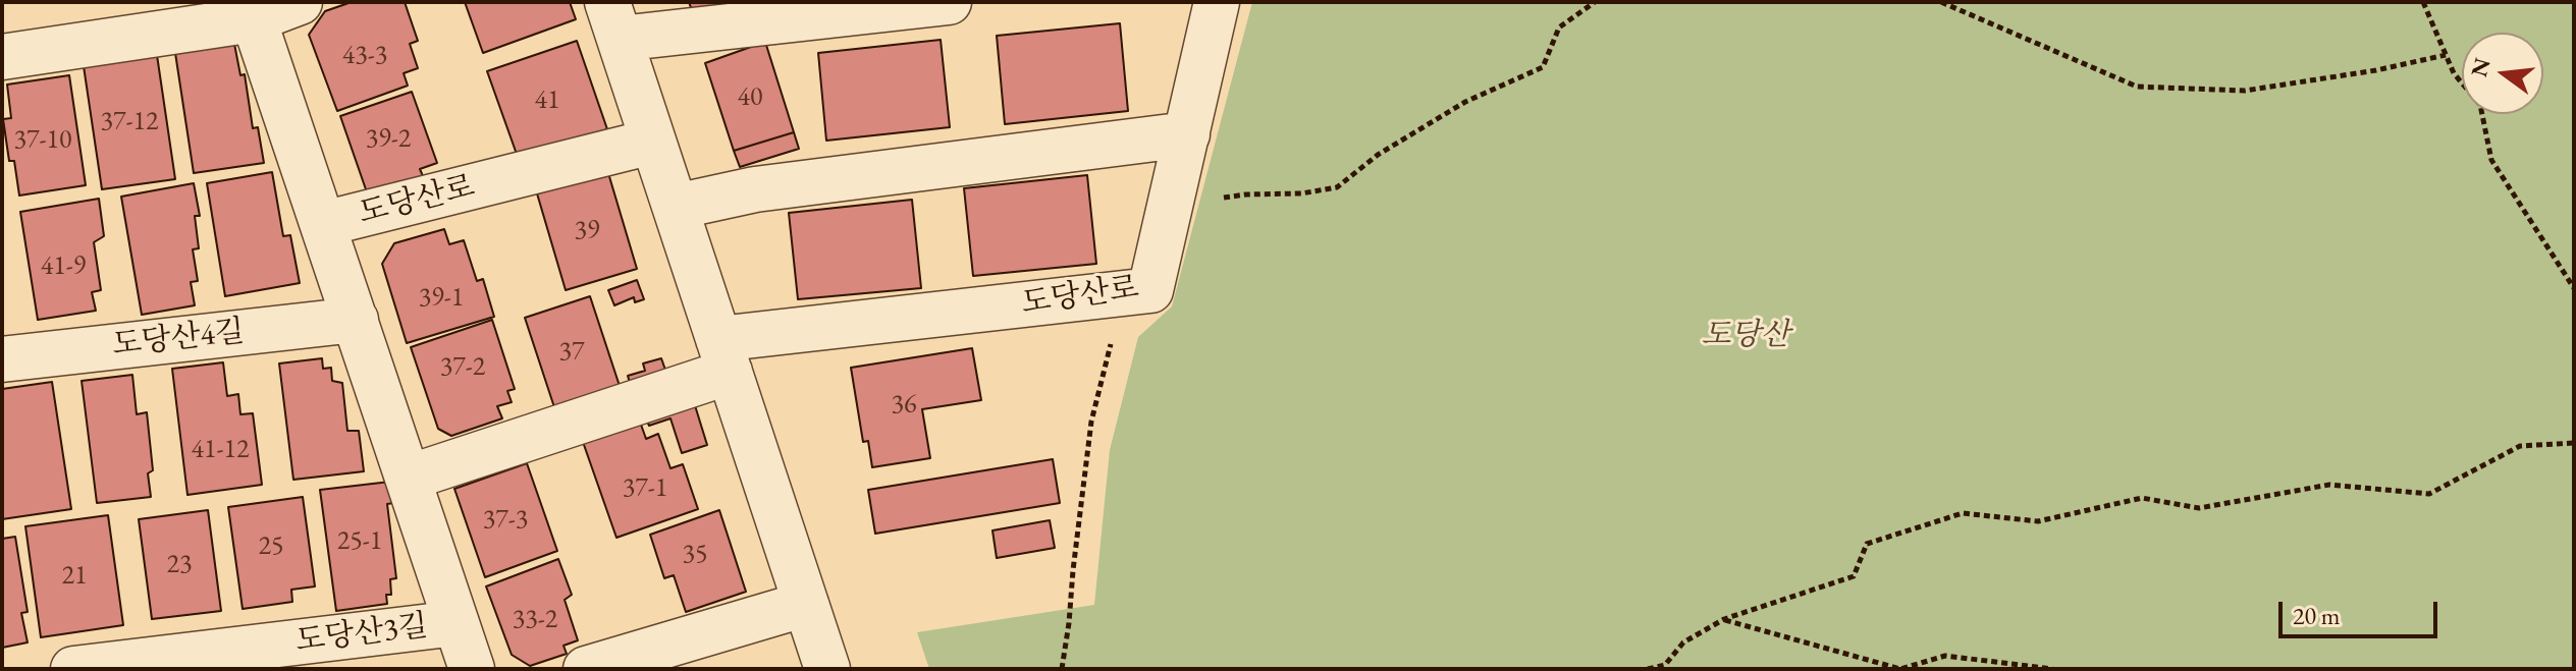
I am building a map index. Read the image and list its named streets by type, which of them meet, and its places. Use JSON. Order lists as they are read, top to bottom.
{
  "streets": {
    "street": ["도당산로", "도당산4길", "도당산3길"]
  },
  "parks": ["도당산"],
  "house_numbers": [
    "43-3",
    "40",
    "41",
    "37-12",
    "39-2",
    "37-10",
    "39",
    "41-9",
    "39-1",
    "37",
    "37-2",
    "36",
    "41-12",
    "37-1",
    "37-3",
    "25-1",
    "25",
    "35",
    "23",
    "21",
    "33-2"
  ],
  "scale_bar": "20 m",
  "north": "left"
}
